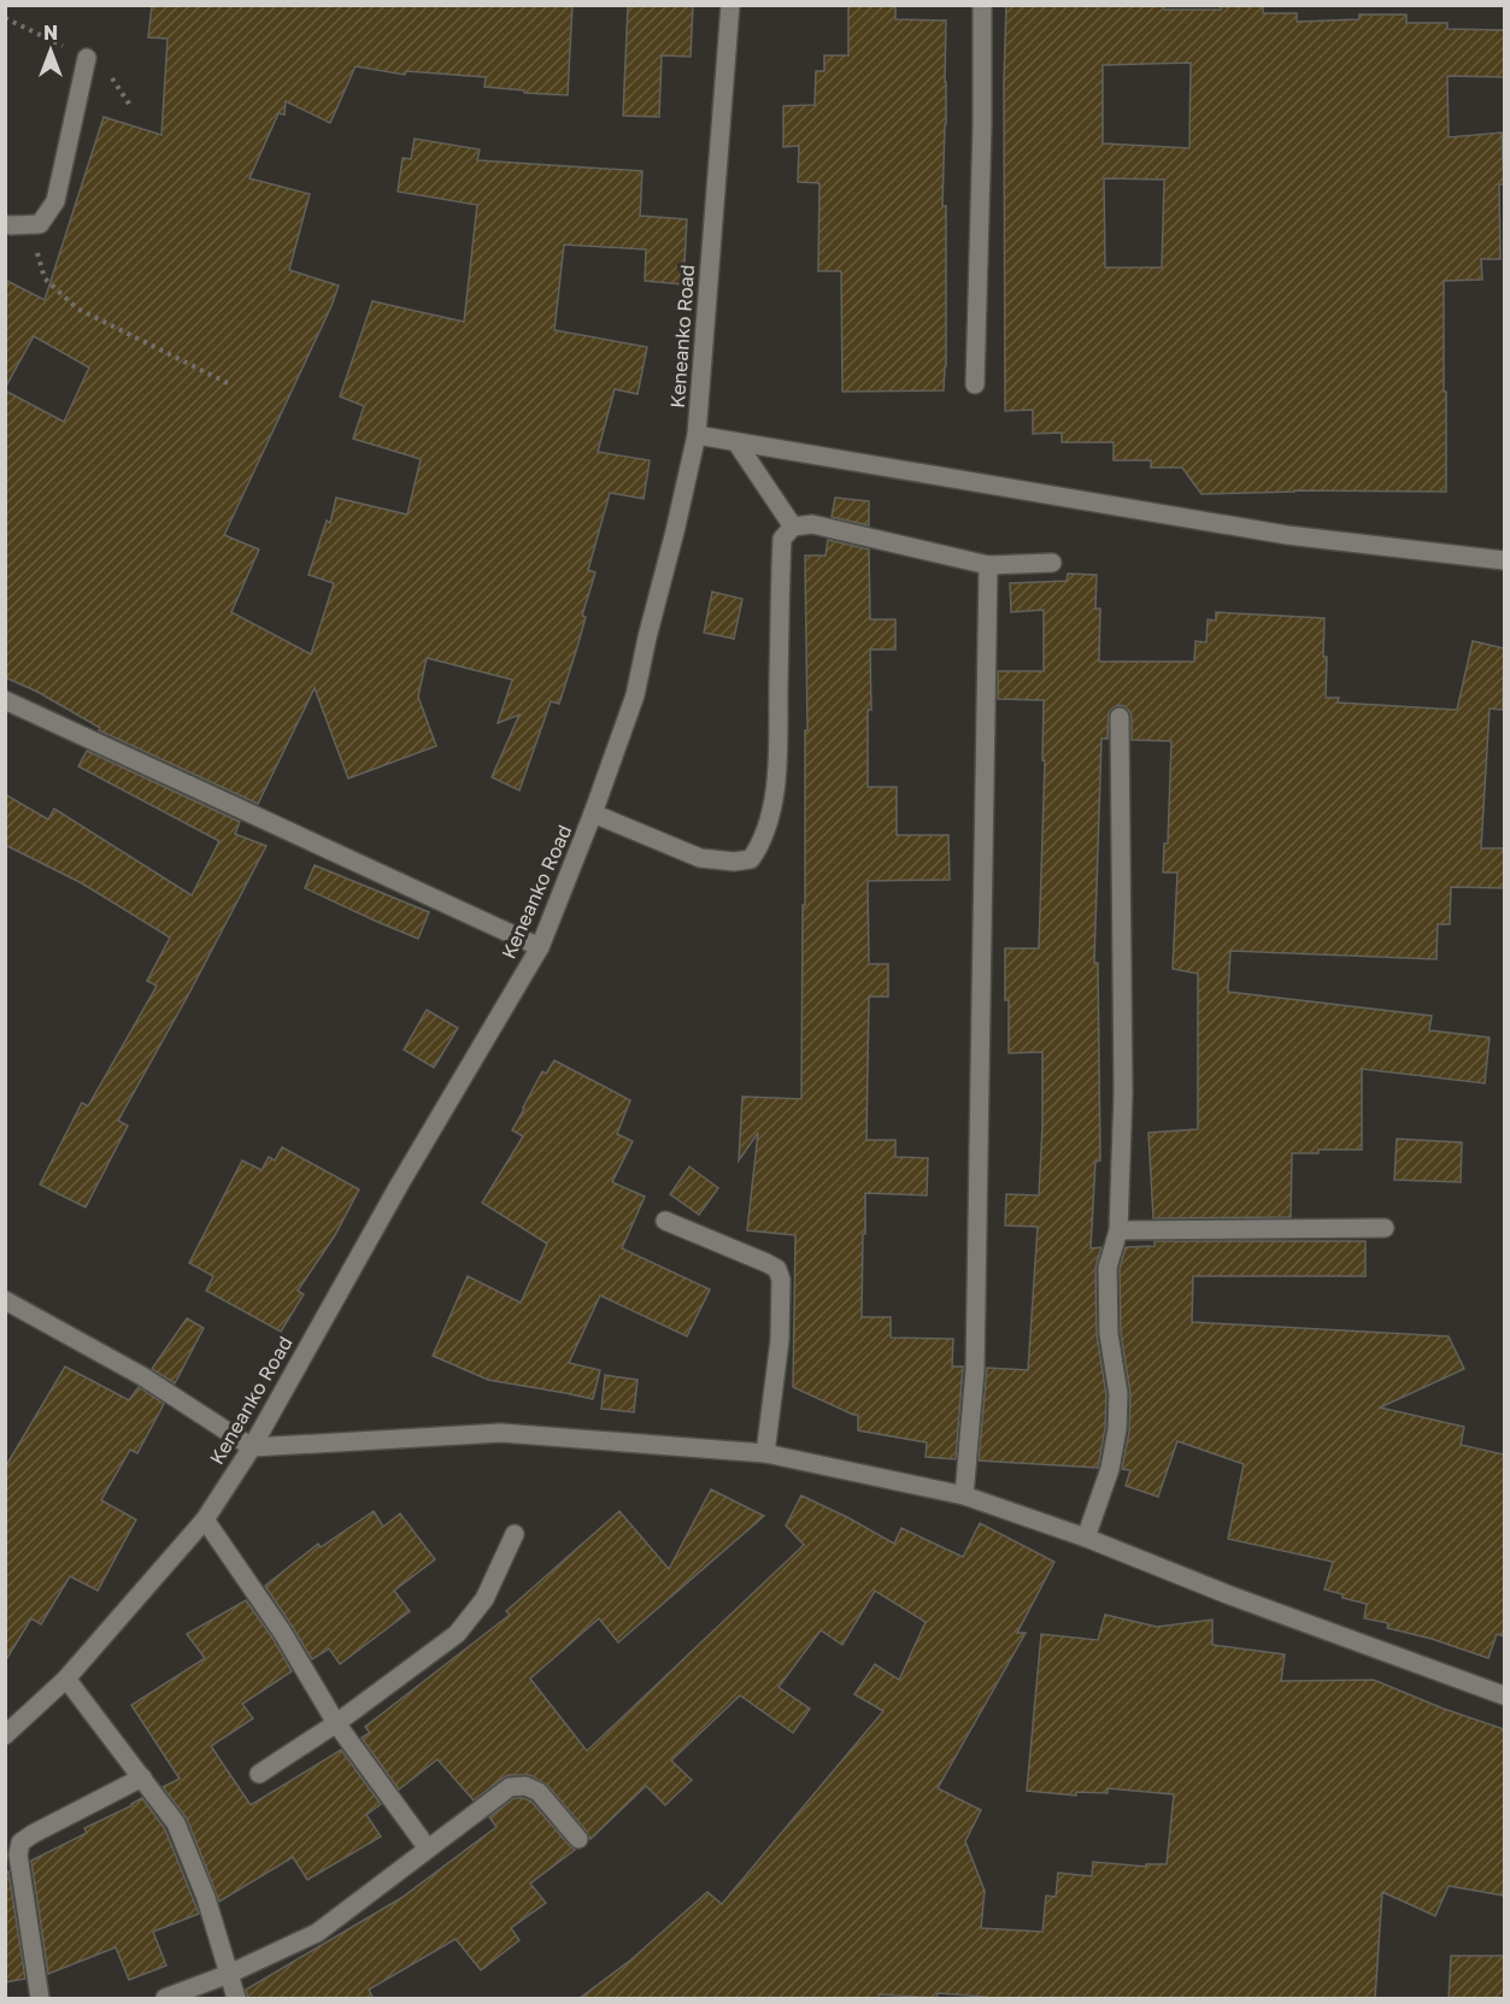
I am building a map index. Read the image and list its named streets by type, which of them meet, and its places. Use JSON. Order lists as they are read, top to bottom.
{
  "streets": {
    "street": ["Keneanko Road"]
  },
  "north": "top"
}
